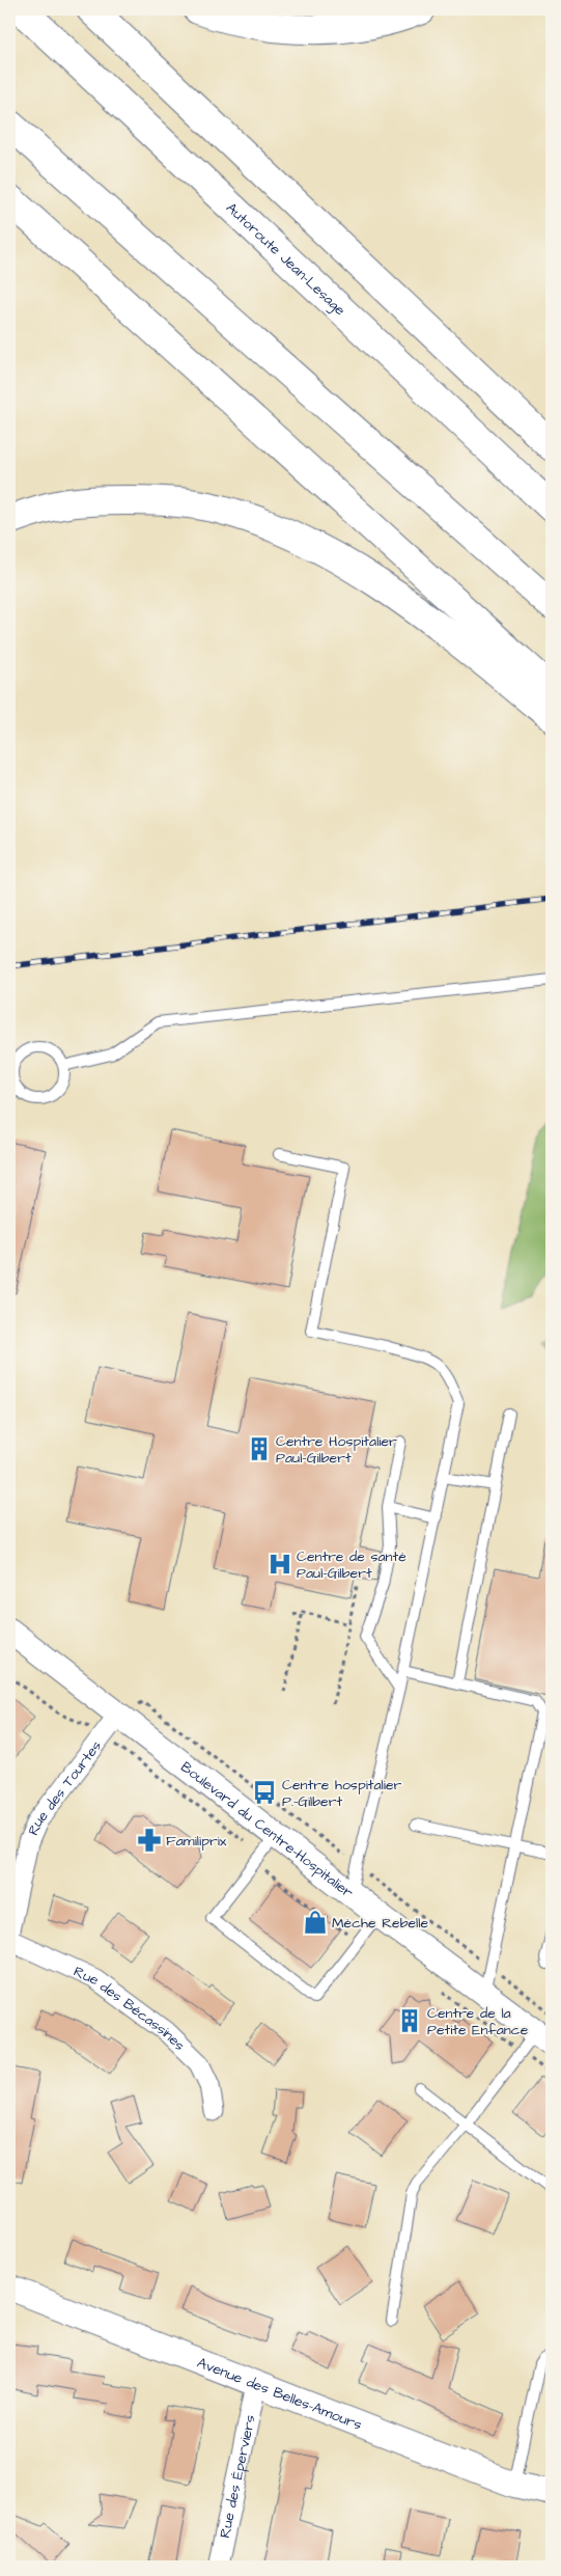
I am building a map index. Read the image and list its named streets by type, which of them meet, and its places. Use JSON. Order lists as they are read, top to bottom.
{
  "streets": {
    "highway": ["Autoroute Jean-Lesage"],
    "street": [
      "Rue des Tourtes",
      "Boulevard du Centre-Hospitalier",
      "Rue des Bécassines",
      "Avenue des Belles-Amours",
      "Rue des Éperviers"
    ]
  },
  "crossings": [
    ["Rue des Tourtes", "Boulevard du Centre-Hospitalier"],
    ["Avenue des Belles-Amours", "Rue des Éperviers"]
  ],
  "places": {
    "building": ["Centre Hospitalier Paul-Gilbert", "Centre de la Petite Enfance"],
    "hospital": ["Centre de santé Paul-Gilbert"],
    "bus stop": ["Centre hospitalier P.-Gilbert"],
    "pharmacy": ["Familiprix"],
    "shop": ["Mèche Rebelle"]
  }
}
